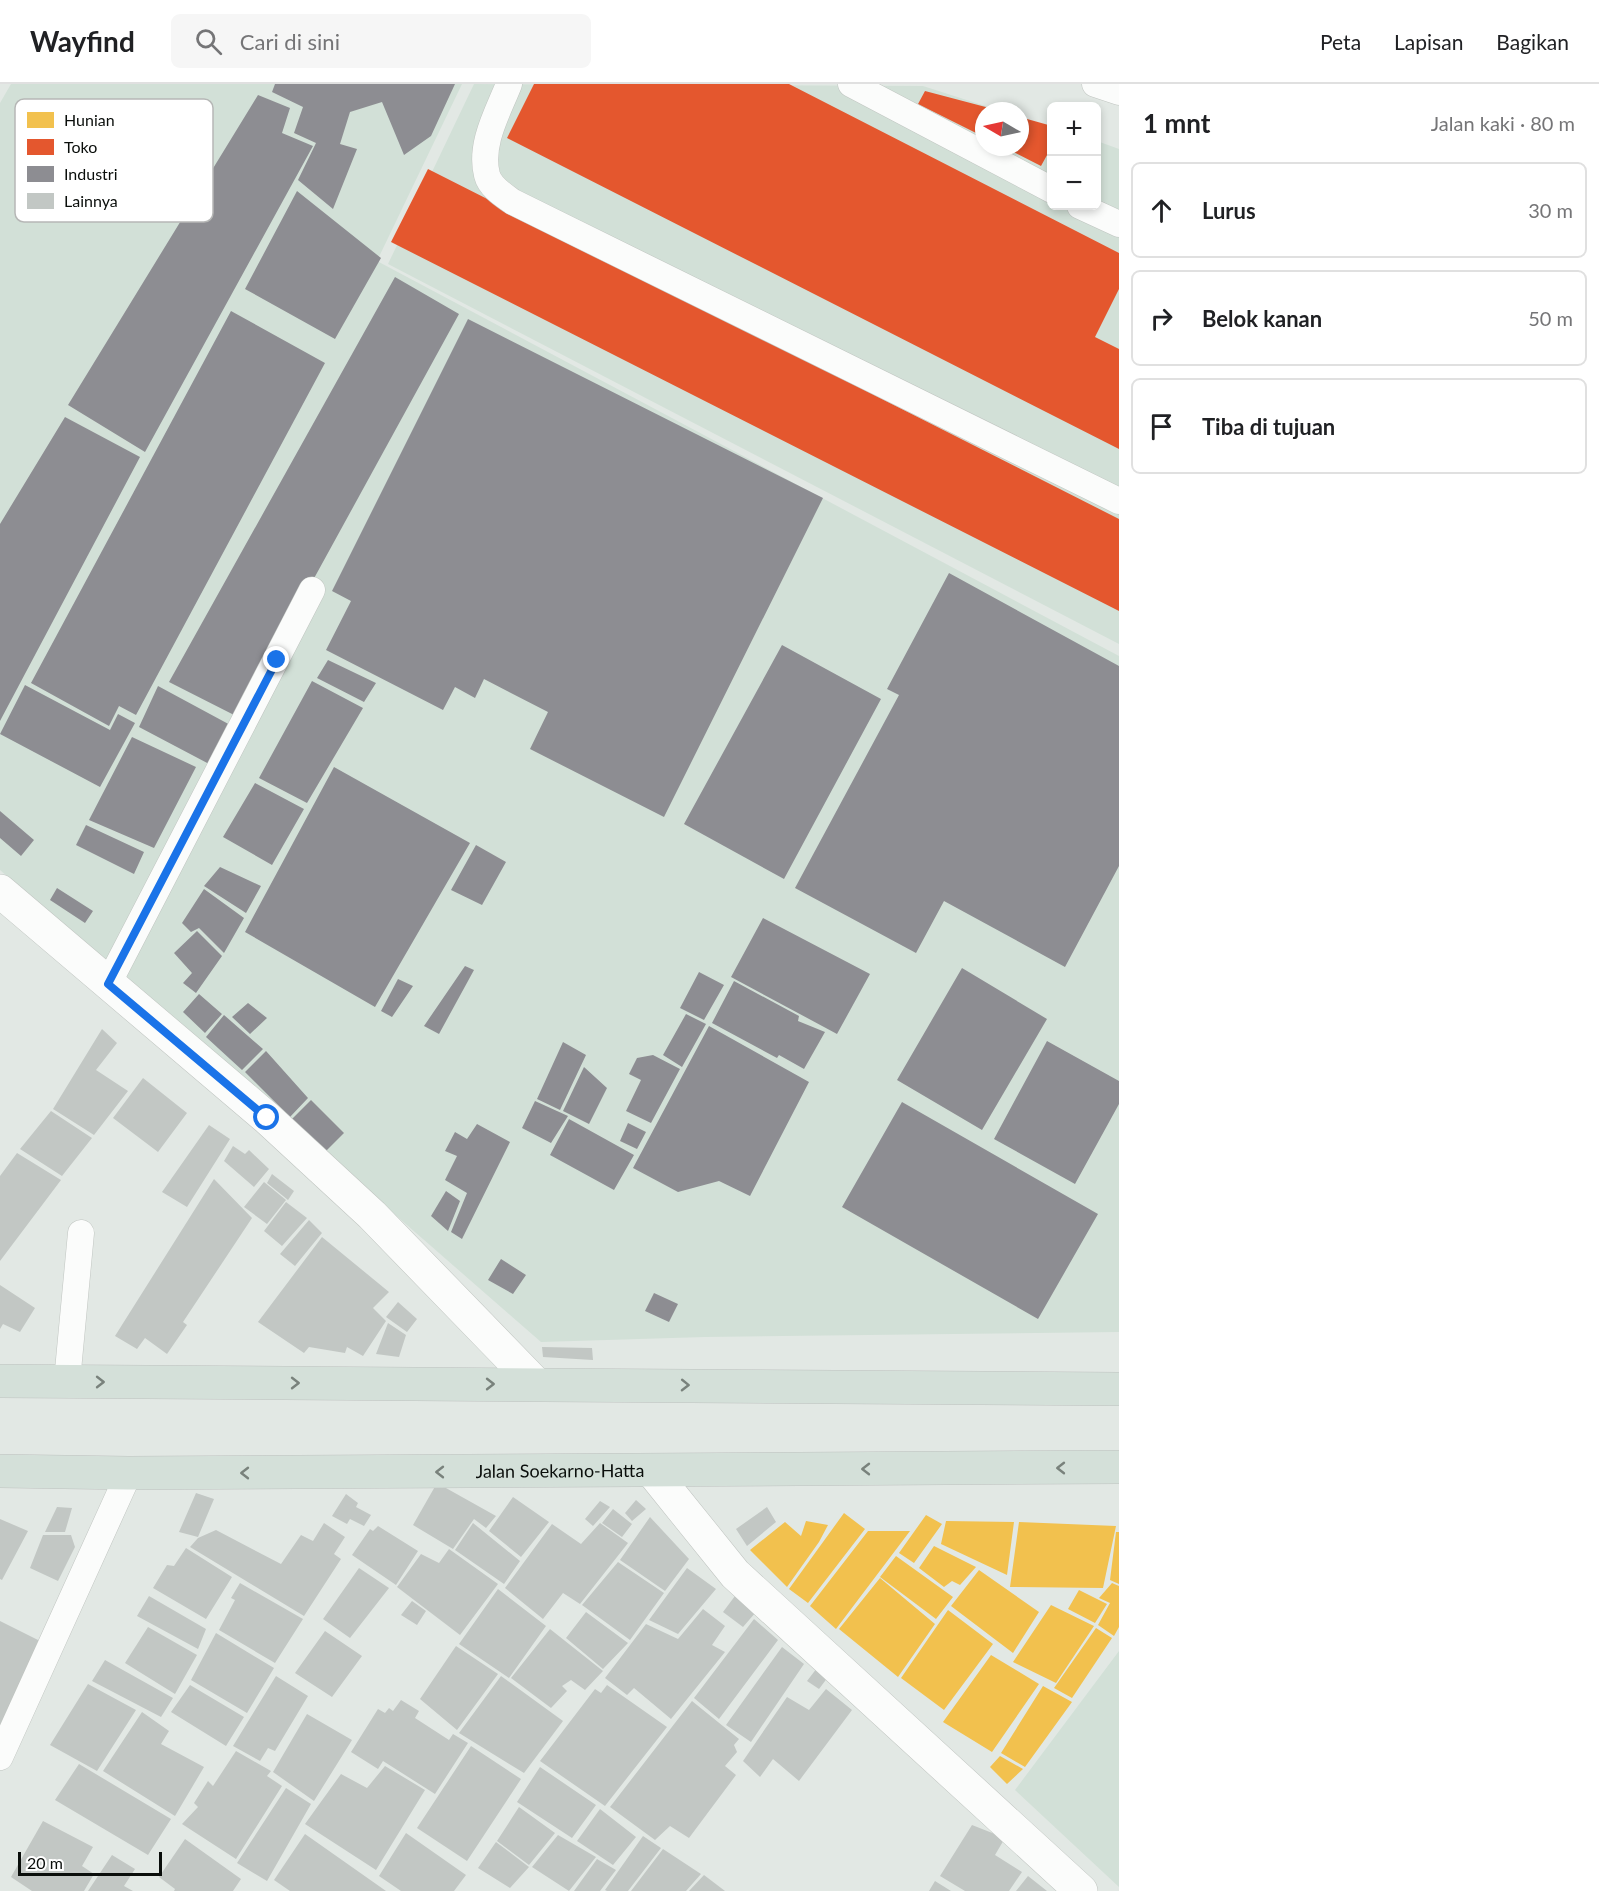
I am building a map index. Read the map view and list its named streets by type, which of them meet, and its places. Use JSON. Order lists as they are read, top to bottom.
{
  "streets": {
    "highway": ["Jalan Soekarno-Hatta"]
  },
  "legend": [
    "Hunian",
    "Toko",
    "Industri",
    "Lainnya"
  ],
  "scale_bar": "20 m",
  "north": "left",
  "page": {
    "header": "Wayfind",
    "search": "Cari di sini",
    "nav": ["Peta", "Lapisan", "Bagikan"],
    "heading": ["1 mnt", "Jalan kaki · 80 m"],
    "map_buttons": ["+", "−"],
    "list": [
      ["Lurus", "30 m"],
      ["Belok kanan", "50 m"],
      "Tiba di tujuan"
    ],
    "scale": "20 m"
  }
}
